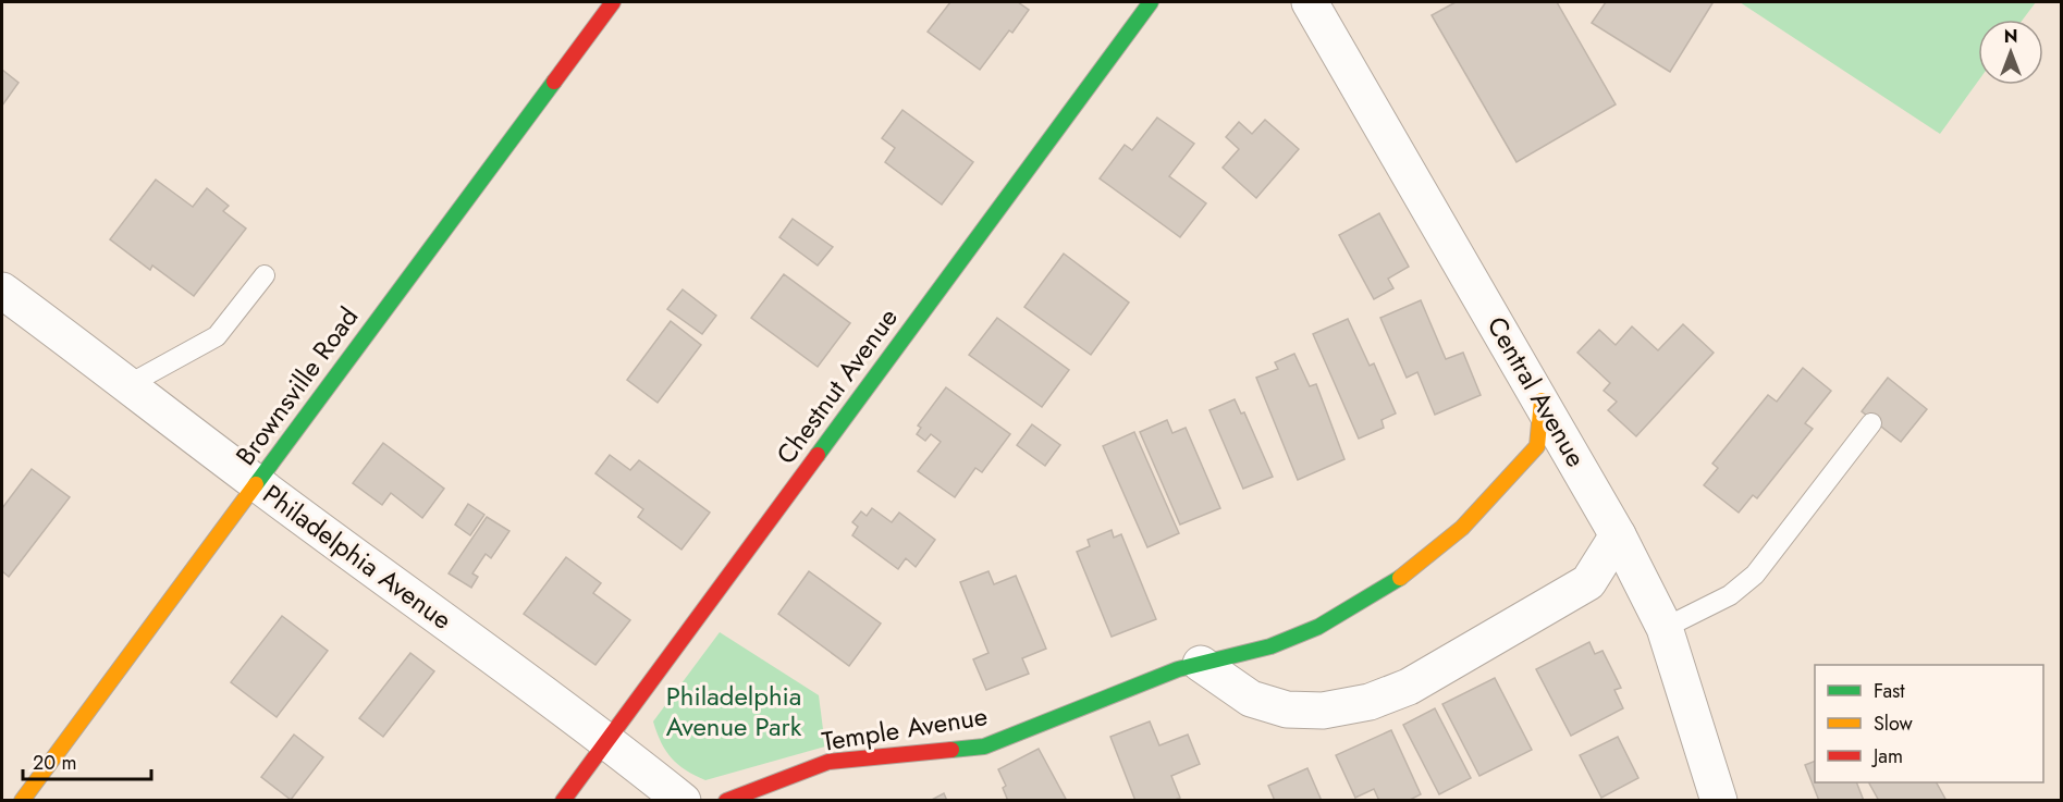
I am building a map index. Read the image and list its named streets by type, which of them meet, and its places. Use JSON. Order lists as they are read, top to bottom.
{
  "streets": {
    "street": [
      "Brownsville Road",
      "Chestnut Avenue",
      "Central Avenue",
      "Philadelphia Avenue",
      "Temple Avenue"
    ]
  },
  "crossings": [
    ["Brownsville Road", "Philadelphia Avenue"],
    ["Chestnut Avenue", "Philadelphia Avenue"],
    ["Central Avenue", "Temple Avenue"]
  ],
  "parks": ["Philadelphia Avenue Park"],
  "legend": ["Fast", "Slow", "Jam"],
  "scale_bar": "20 m",
  "north": "top"
}
